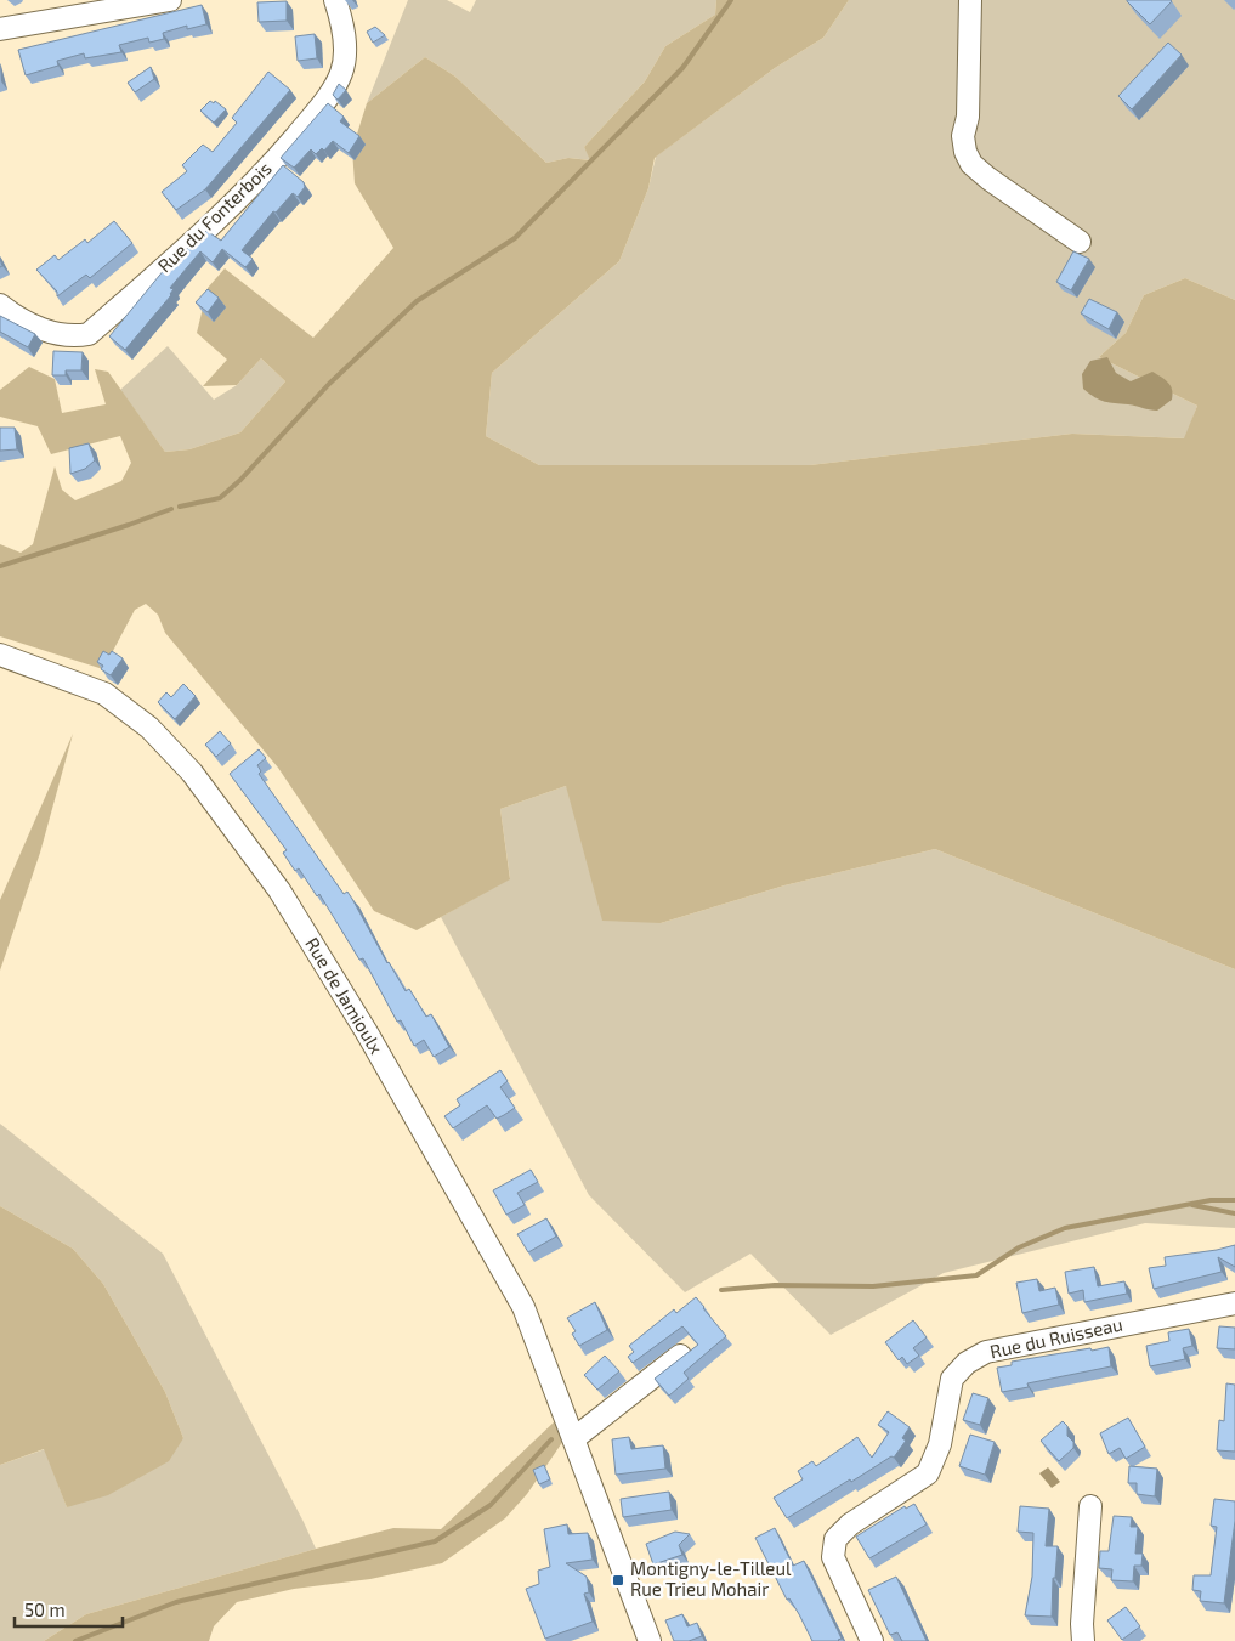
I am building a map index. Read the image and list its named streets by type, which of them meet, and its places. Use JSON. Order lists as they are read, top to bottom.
{
  "streets": {
    "street": ["Rue du Fonterbois", "Rue de Jamioulx", "Rue du Ruisseau"]
  },
  "places": {
    "transit": ["Montigny-le-Tilleul Rue Trieu Mohair"]
  },
  "scale_bar": "50 m"
}
